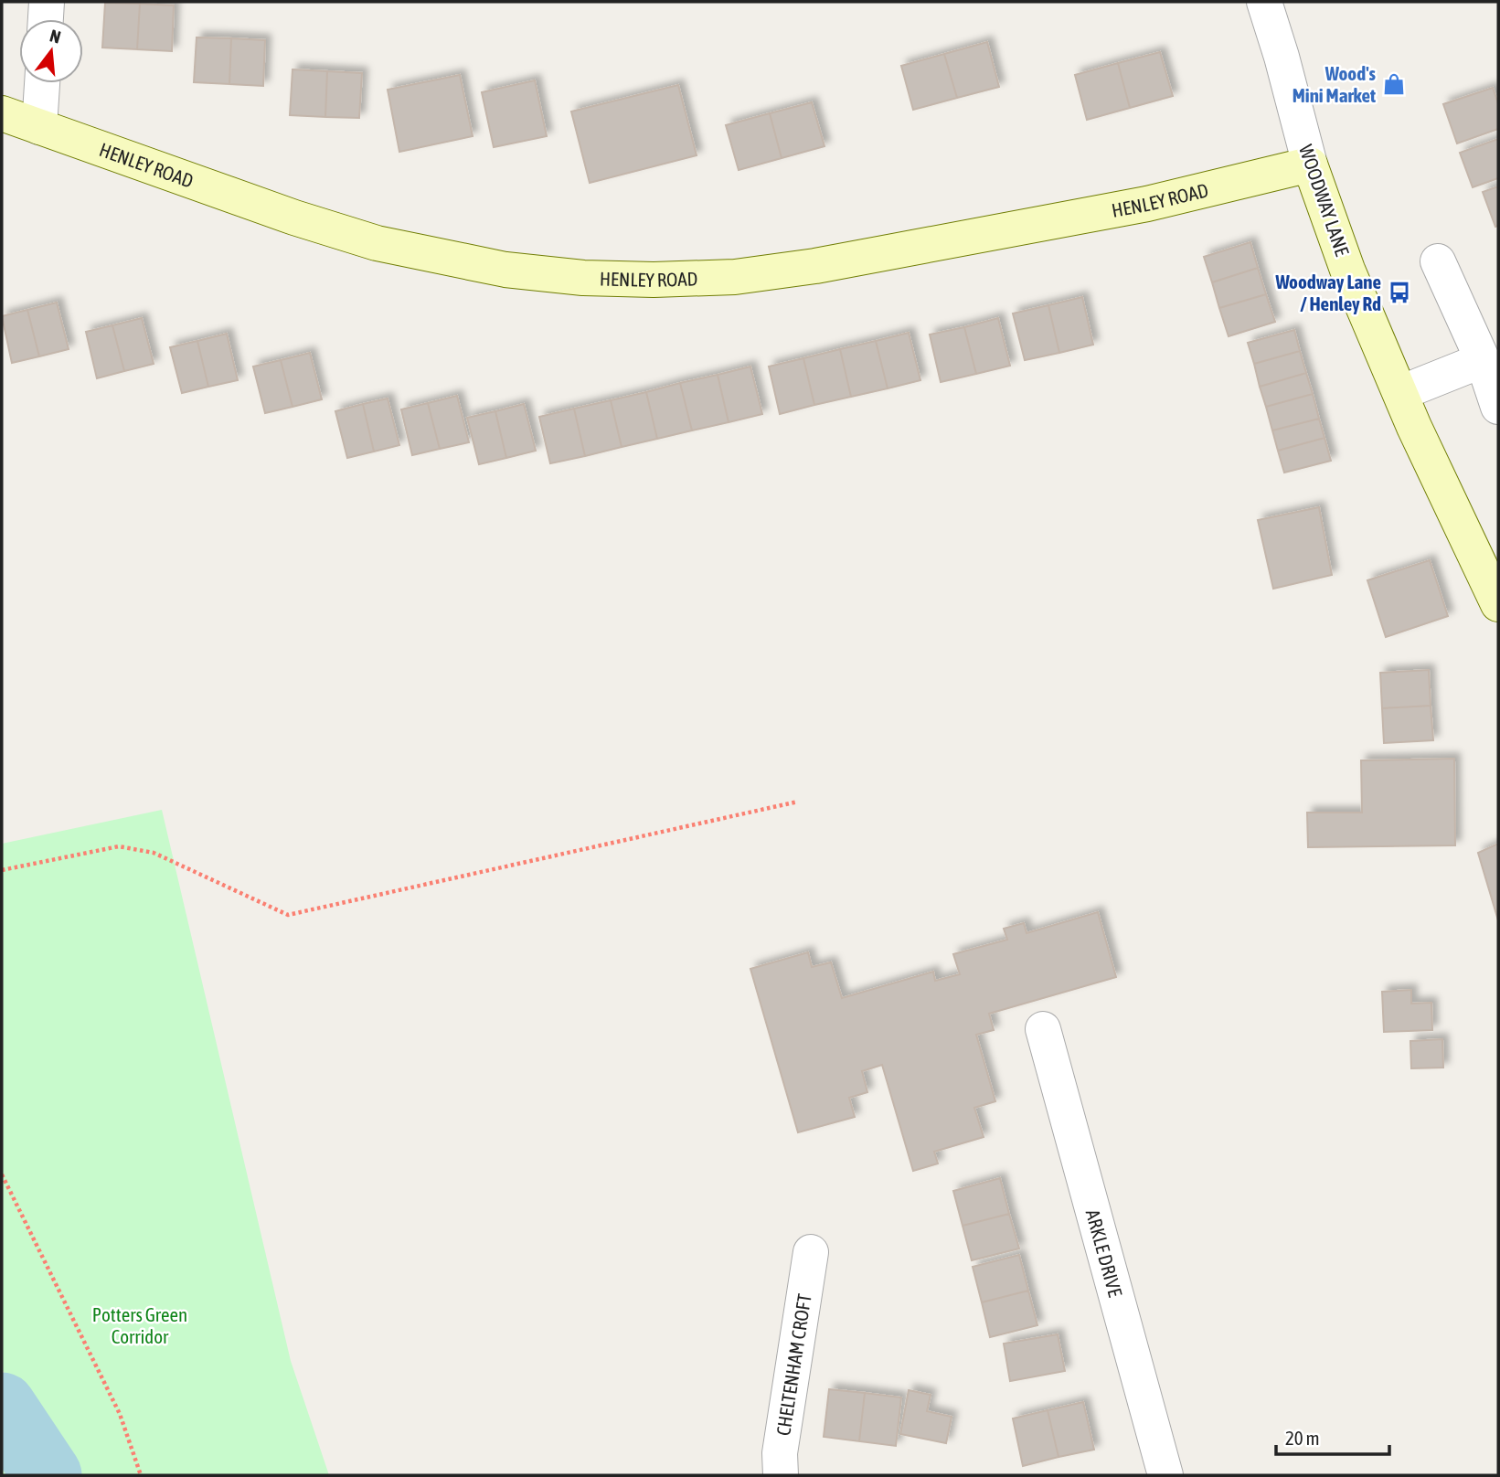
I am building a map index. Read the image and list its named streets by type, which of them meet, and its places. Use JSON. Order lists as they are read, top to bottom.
{
  "streets": {
    "main road": ["HENLEY ROAD", "WOODWAY LANE"],
    "street": ["ARKLE DRIVE", "CHELTENHAM CROFT"]
  },
  "crossings": [
    ["HENLEY ROAD", "WOODWAY LANE"]
  ],
  "parks": ["Potters Green Corridor"],
  "places": {
    "shop": ["Wood's Mini Market"],
    "bus stop": ["Woodway Lane / Henley Rd"]
  },
  "scale_bar": "20 m",
  "north": "top"
}
